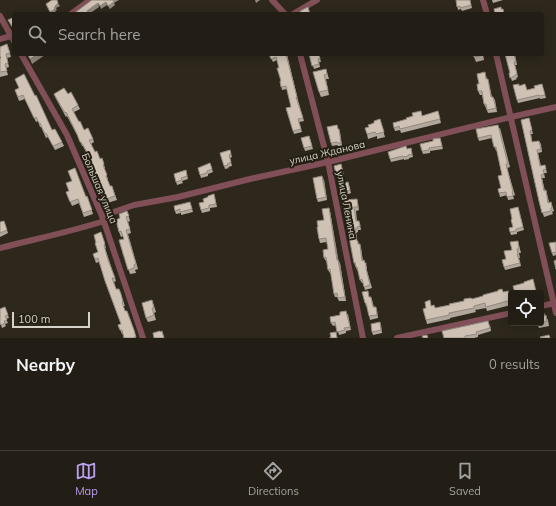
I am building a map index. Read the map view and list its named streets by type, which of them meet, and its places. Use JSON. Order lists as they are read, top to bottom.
{
  "streets": {
    "street": ["улица Жданова", "Большая улица", "улица Ленина"]
  },
  "crossings": [
    ["улица Жданова", "Большая улица"],
    ["улица Жданова", "улица Ленина"]
  ],
  "scale_bar": "100 m",
  "page": {
    "search": "Search here",
    "scale": "100 m",
    "heading": ["Nearby", "0 results"],
    "nav": ["Map", "Directions", "Saved"]
  }
}
